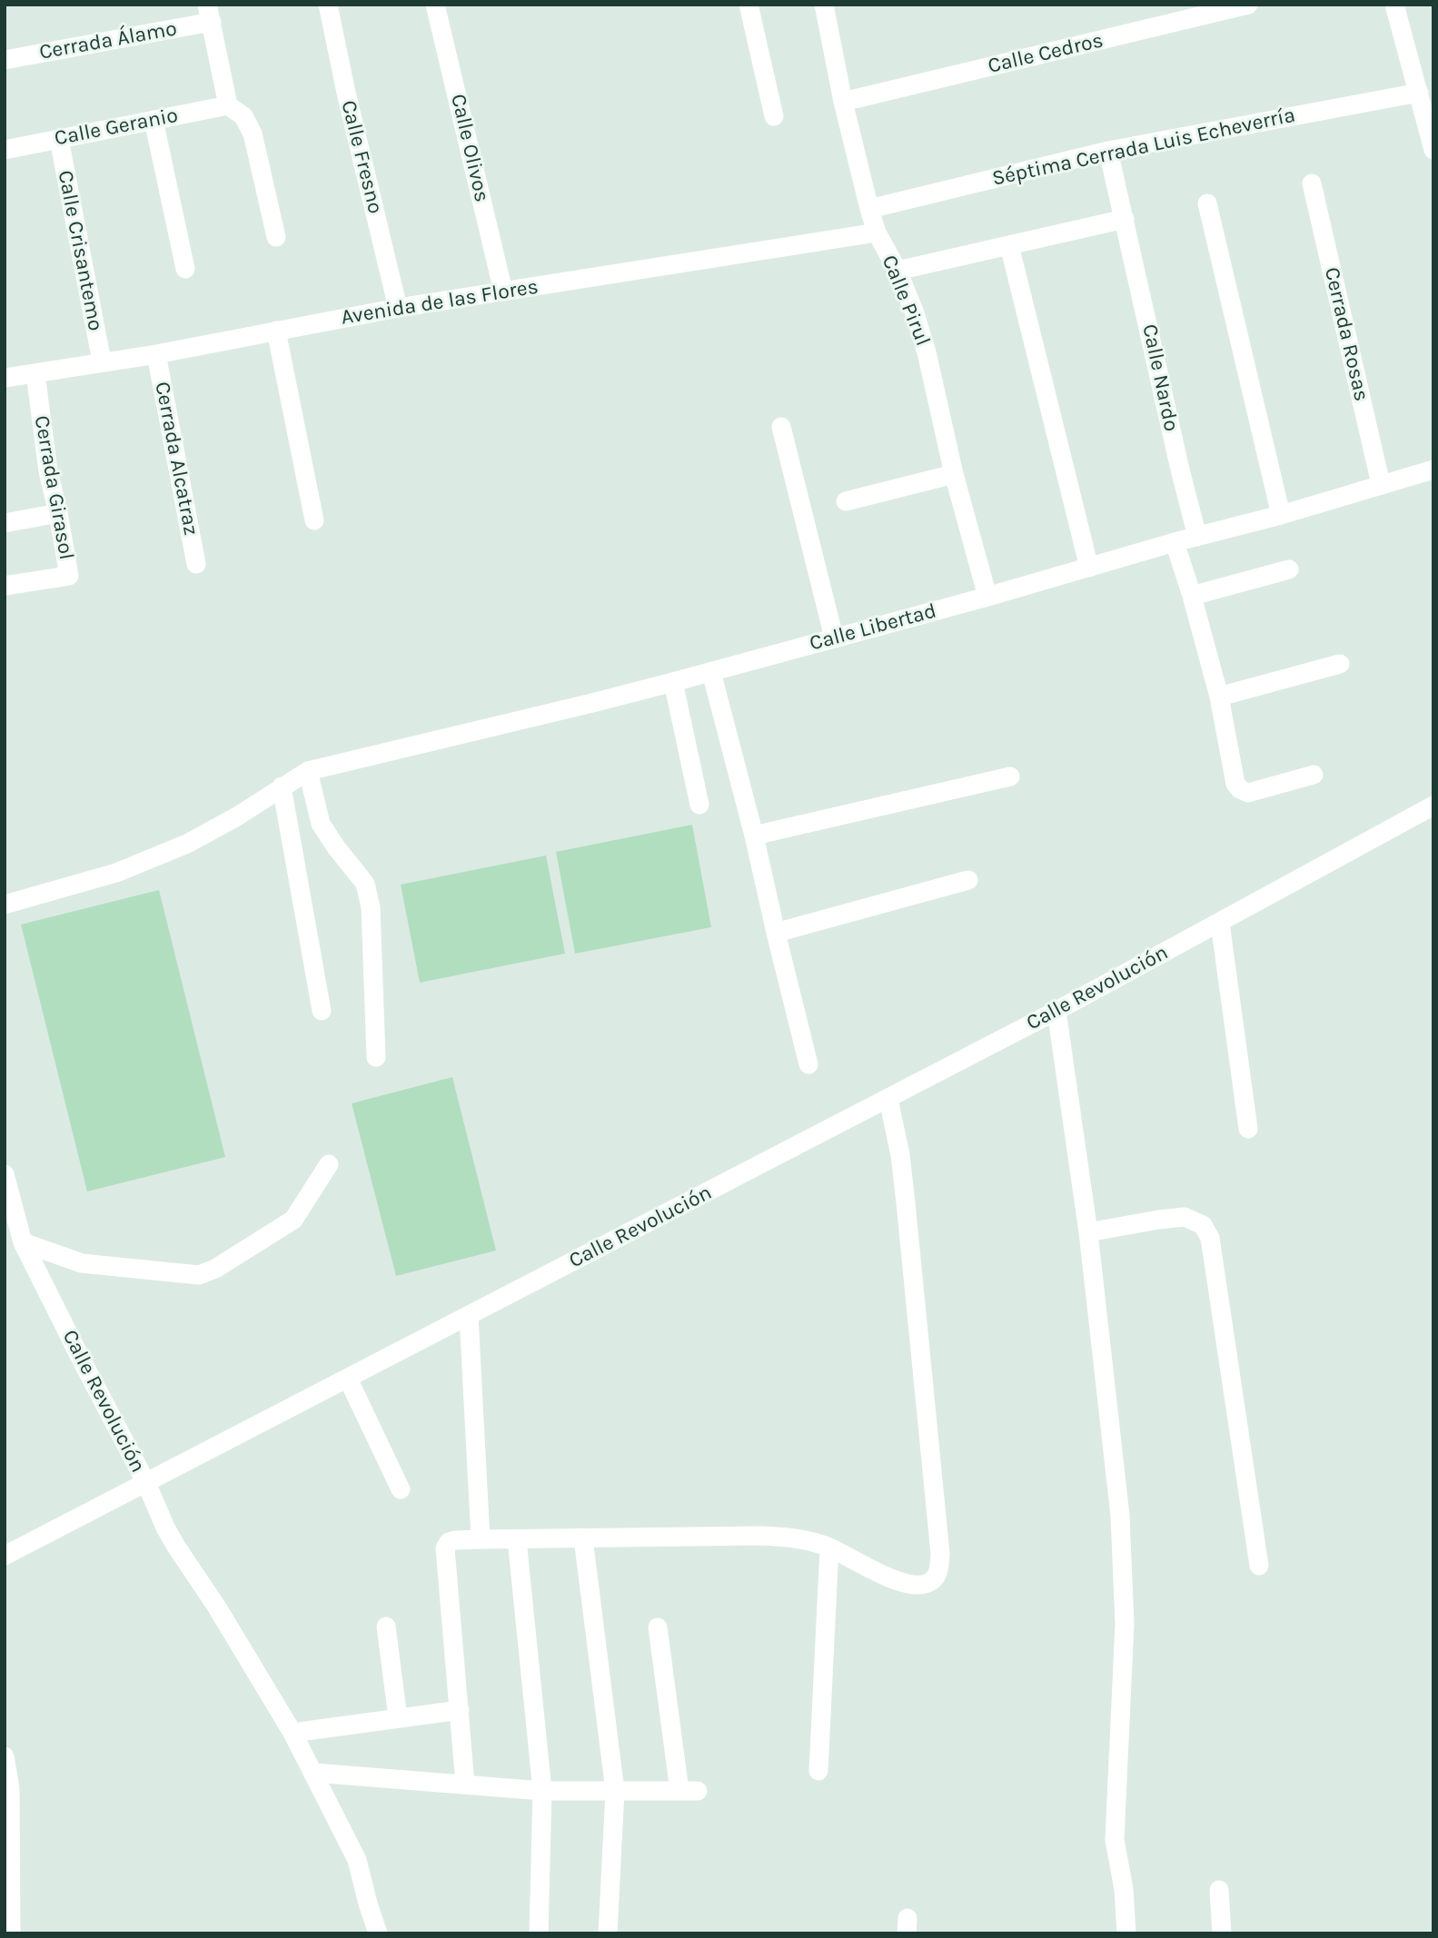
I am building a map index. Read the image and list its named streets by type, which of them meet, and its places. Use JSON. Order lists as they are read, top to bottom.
{
  "streets": {
    "street": [
      "Cerrada Álamo",
      "Calle Cedros",
      "Calle Geranio",
      "Séptima Cerrada Luis Echeverría",
      "Calle Olivos",
      "Calle Fresno",
      "Calle Crisantemo",
      "Calle Pirul",
      "Avenida de las Flores",
      "Cerrada Rosas",
      "Calle Nardo",
      "Cerrada Alcatraz",
      "Cerrada Girasol",
      "Calle Libertad",
      "Calle Revolución"
    ]
  },
  "crossings": [
    ["Calle Cedros", "Calle Pirul"],
    ["Calle Geranio", "Calle Crisantemo"],
    ["Séptima Cerrada Luis Echeverría", "Calle Pirul"],
    ["Séptima Cerrada Luis Echeverría", "Calle Nardo"],
    ["Calle Olivos", "Avenida de las Flores"],
    ["Calle Fresno", "Avenida de las Flores"],
    ["Calle Crisantemo", "Avenida de las Flores"],
    ["Calle Pirul", "Avenida de las Flores"],
    ["Calle Pirul", "Calle Libertad"],
    ["Avenida de las Flores", "Cerrada Alcatraz"],
    ["Avenida de las Flores", "Cerrada Girasol"],
    ["Cerrada Rosas", "Calle Libertad"],
    ["Calle Nardo", "Calle Libertad"]
  ]
}
